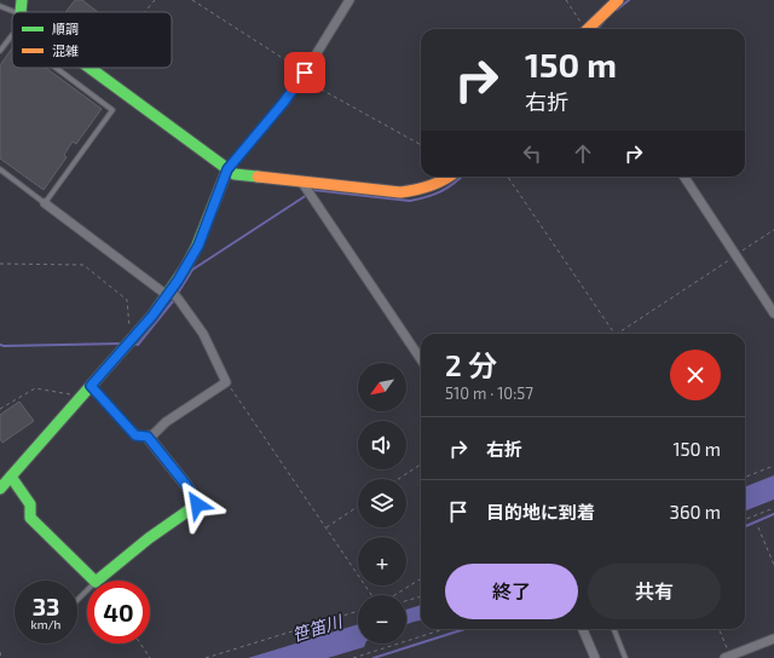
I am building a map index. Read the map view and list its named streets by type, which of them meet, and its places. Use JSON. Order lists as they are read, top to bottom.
{
  "water": ["笹笛川"],
  "legend": ["順調", "混雑"],
  "north": "bottom left",
  "page": {
    "turn": ["150 m", "右折"],
    "heading": ["2 分", "510 m · 10:57"],
    "map_buttons": ["+", "−"],
    "list": [
      {
        "name": "右折",
        "value": "150 m"
      },
      {
        "name": "目的地に到着",
        "value": "360 m"
      }
    ],
    "buttons": ["終了", "共有"],
    "speed": "33 km/h",
    "limit": "40"
  }
}
